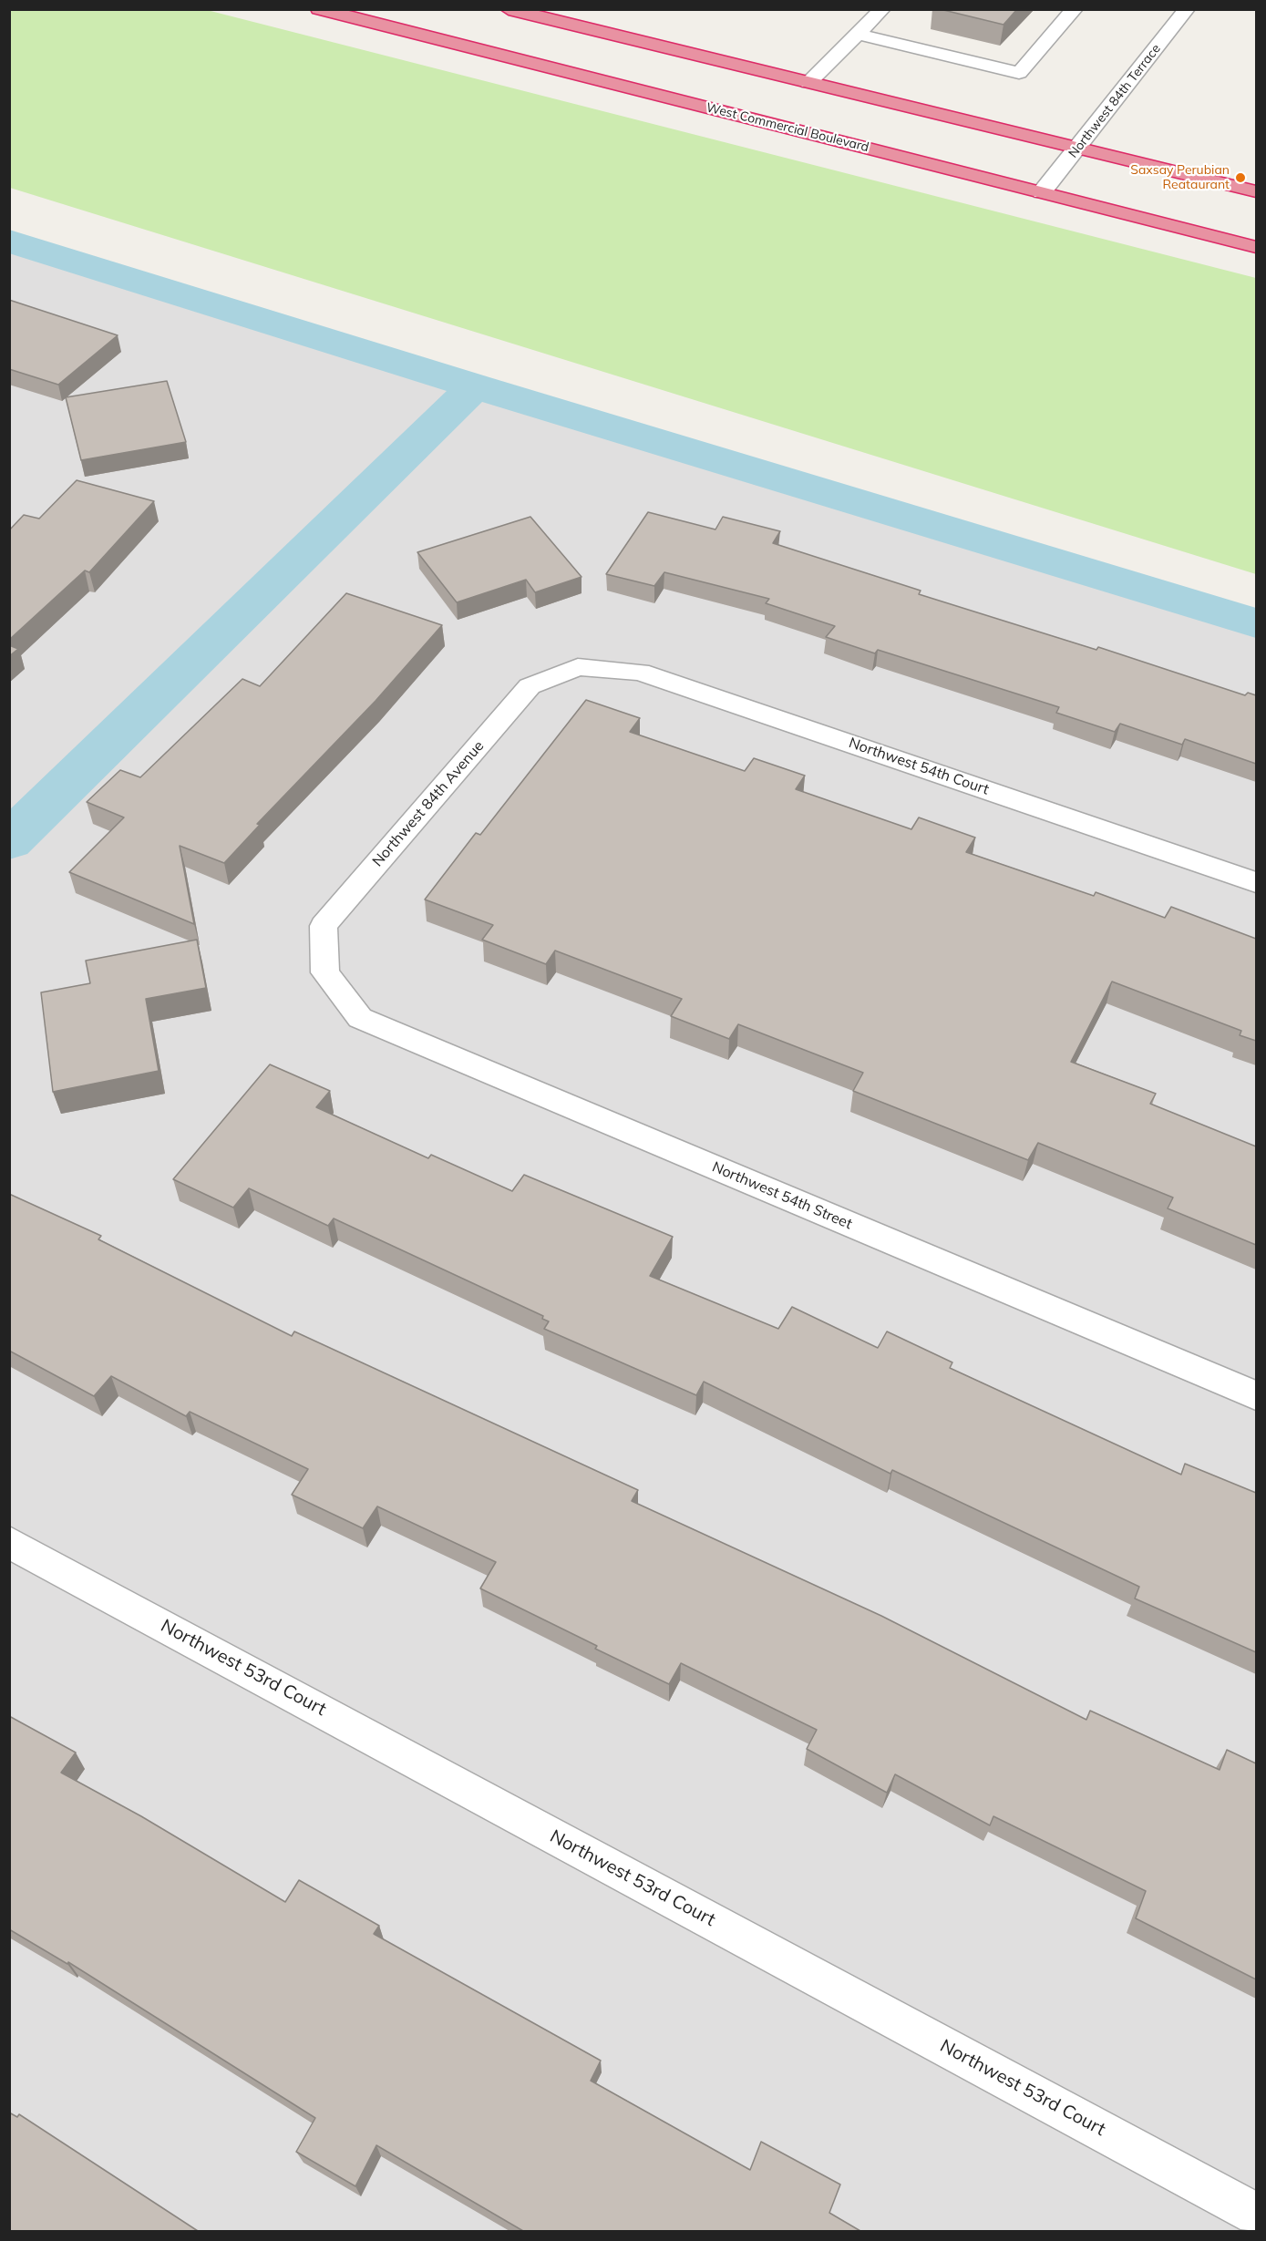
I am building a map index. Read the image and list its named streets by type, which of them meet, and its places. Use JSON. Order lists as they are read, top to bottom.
{
  "streets": {
    "highway": ["West Commercial Boulevard"],
    "street": [
      "Northwest 84th Terrace",
      "Northwest 54th Court",
      "Northwest 84th Avenue",
      "Northwest 54th Street",
      "Northwest 53rd Court"
    ]
  },
  "crossings": [
    ["Northwest 84th Terrace", "West Commercial Boulevard"],
    ["Northwest 54th Court", "Northwest 84th Avenue"],
    ["Northwest 84th Avenue", "Northwest 54th Street"]
  ],
  "places": ["Saxsay Perubian Reataurant"]
}
